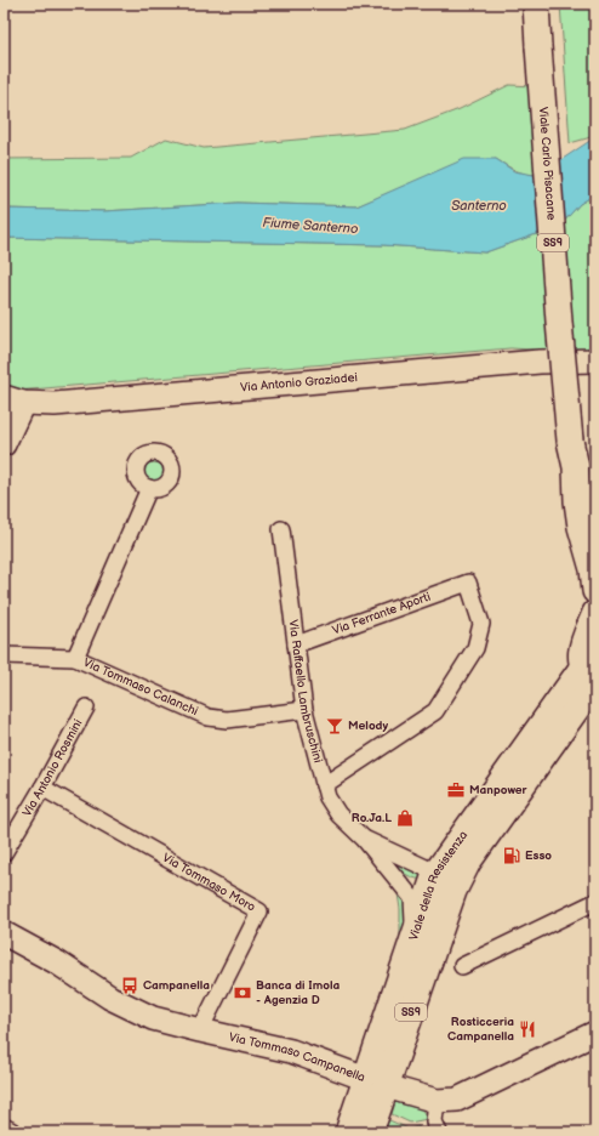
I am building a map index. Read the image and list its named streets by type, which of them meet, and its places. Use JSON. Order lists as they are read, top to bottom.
{
  "streets": {
    "main road": ["Viale Carlo Pisacane", "SS9", "Viale della Resistenza"],
    "street": [
      "Via Antonio Graziadei",
      "Via Ferrante Aporti",
      "Via Tommaso Calanchi",
      "Via Raffaello Lambruschini",
      "Via Antonio Rosmini",
      "Via Tommaso Moro",
      "Via Tommaso Campanella"
    ]
  },
  "crossings": [
    ["Via Ferrante Aporti", "Via Raffaello Lambruschini"],
    ["Via Tommaso Calanchi", "Via Raffaello Lambruschini"],
    ["Via Raffaello Lambruschini", "Viale della Resistenza"],
    ["Via Antonio Rosmini", "Via Tommaso Moro"],
    ["Via Tommaso Moro", "Via Tommaso Campanella"],
    ["Viale della Resistenza", "Via Tommaso Campanella"]
  ],
  "water": ["Santerno", "Fiume Santerno"],
  "places": {
    "bar": ["Melody"],
    "office": ["Manpower"],
    "shop": ["Ro.Ja.L"],
    "fuel station": ["Esso"],
    "bus stop": ["Campanella"],
    "bank": ["Banca di Imola - Agenzia D"],
    "restaurant": ["Rosticceria Campanella"]
  }
}
